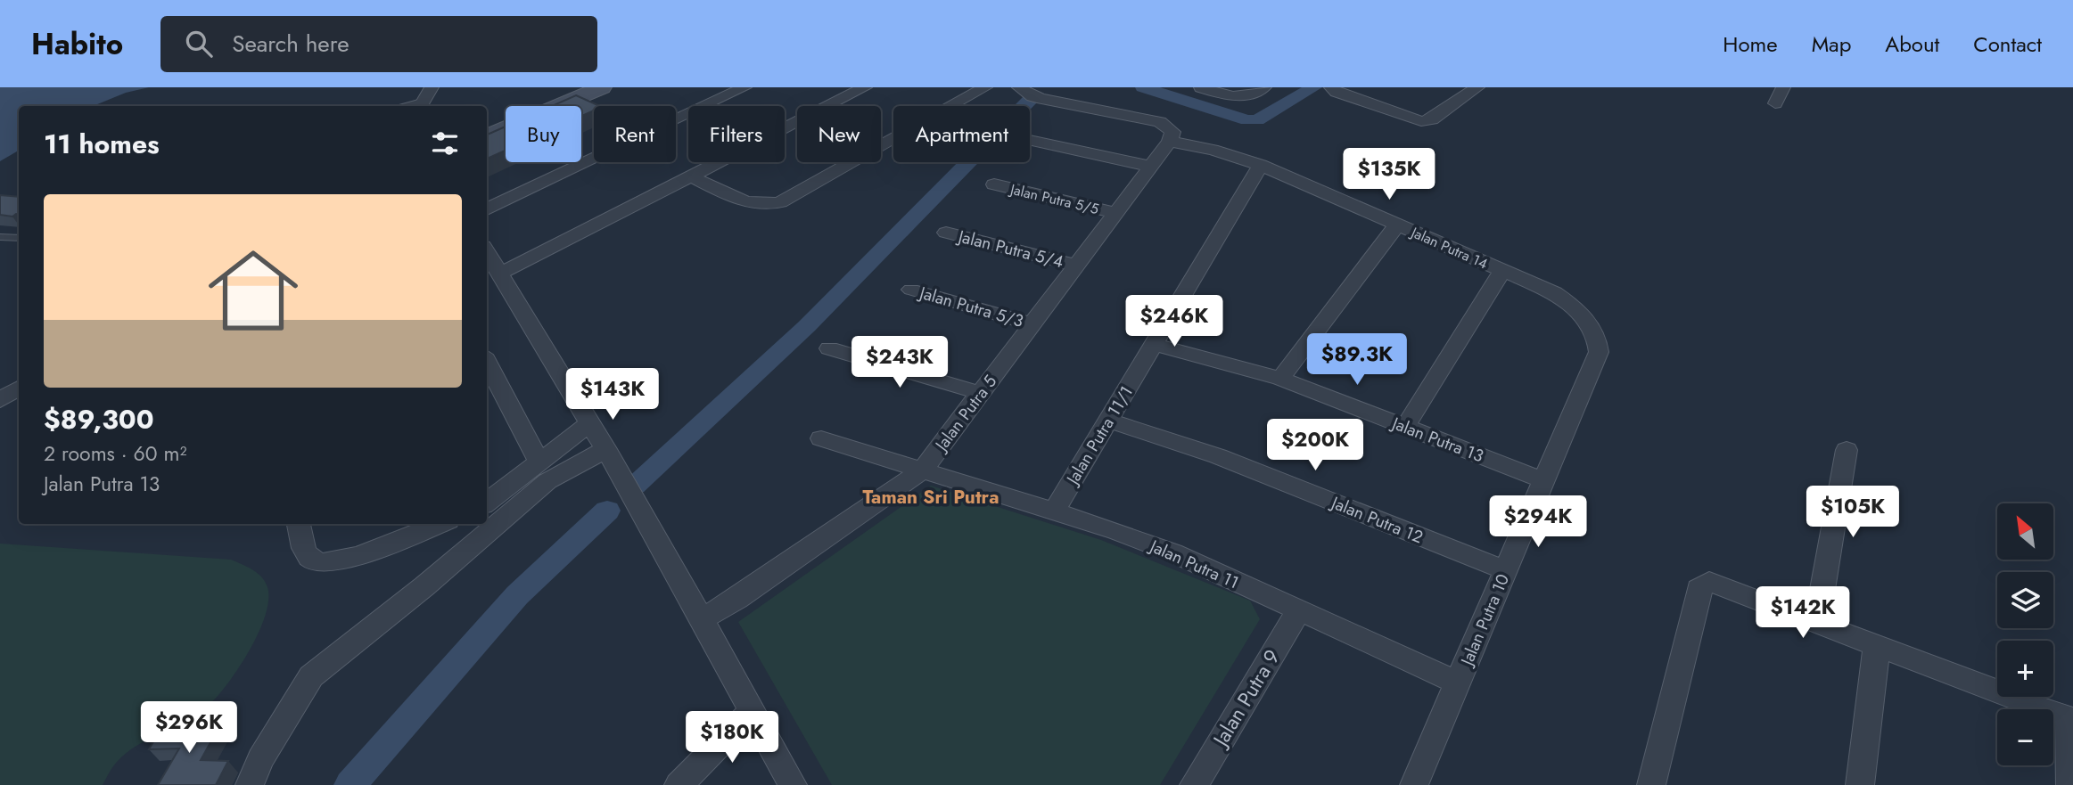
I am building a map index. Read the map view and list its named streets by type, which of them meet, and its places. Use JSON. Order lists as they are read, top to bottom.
{
  "streets": {
    "street": [
      "Jalan Putra 5/5",
      "Jalan Putra 14",
      "Jalan Putra 5/4",
      "Jalan Putra 5/3",
      "Jalan Putra 5",
      "Jalan Putra 11/1",
      "Jalan Putra 13",
      "Jalan Putra 12",
      "Jalan Putra 11",
      "Jalan Putra 10",
      "Jalan Putra 9"
    ]
  },
  "crossings": [
    ["Jalan Putra 5/5", "Jalan Putra 5"],
    ["Jalan Putra 14", "Jalan Putra 5"],
    ["Jalan Putra 14", "Jalan Putra 11/1"],
    ["Jalan Putra 14", "Jalan Putra 10"],
    ["Jalan Putra 5/4", "Jalan Putra 5"],
    ["Jalan Putra 5/3", "Jalan Putra 5"],
    ["Jalan Putra 5", "Jalan Putra 11"],
    ["Jalan Putra 11/1", "Jalan Putra 13"],
    ["Jalan Putra 11/1", "Jalan Putra 12"],
    ["Jalan Putra 11/1", "Jalan Putra 11"],
    ["Jalan Putra 13", "Jalan Putra 10"],
    ["Jalan Putra 12", "Jalan Putra 10"],
    ["Jalan Putra 11", "Jalan Putra 10"],
    ["Jalan Putra 11", "Jalan Putra 9"]
  ],
  "districts": ["Taman Sri Putra"],
  "north": "top left",
  "page": {
    "header": "Habito",
    "search": "Search here",
    "nav": [
      "Home",
      "Map",
      "About",
      "Contact"
    ],
    "chip": [
      "Buy",
      "Rent",
      "Filters",
      "New",
      "Apartment"
    ],
    "heading": "11 homes",
    "price": [
      "$135K",
      "$246K",
      "$89.3K",
      "$243K",
      "$143K",
      "$200K",
      "$105K",
      "$294K",
      "$142K",
      "$296K",
      "$180K"
    ],
    "list": [
      {
        "name": "$89,300",
        "note": "2 rooms · 60 m² · Jalan Putra 13"
      }
    ],
    "map_buttons": ["+", "−"]
  }
}
